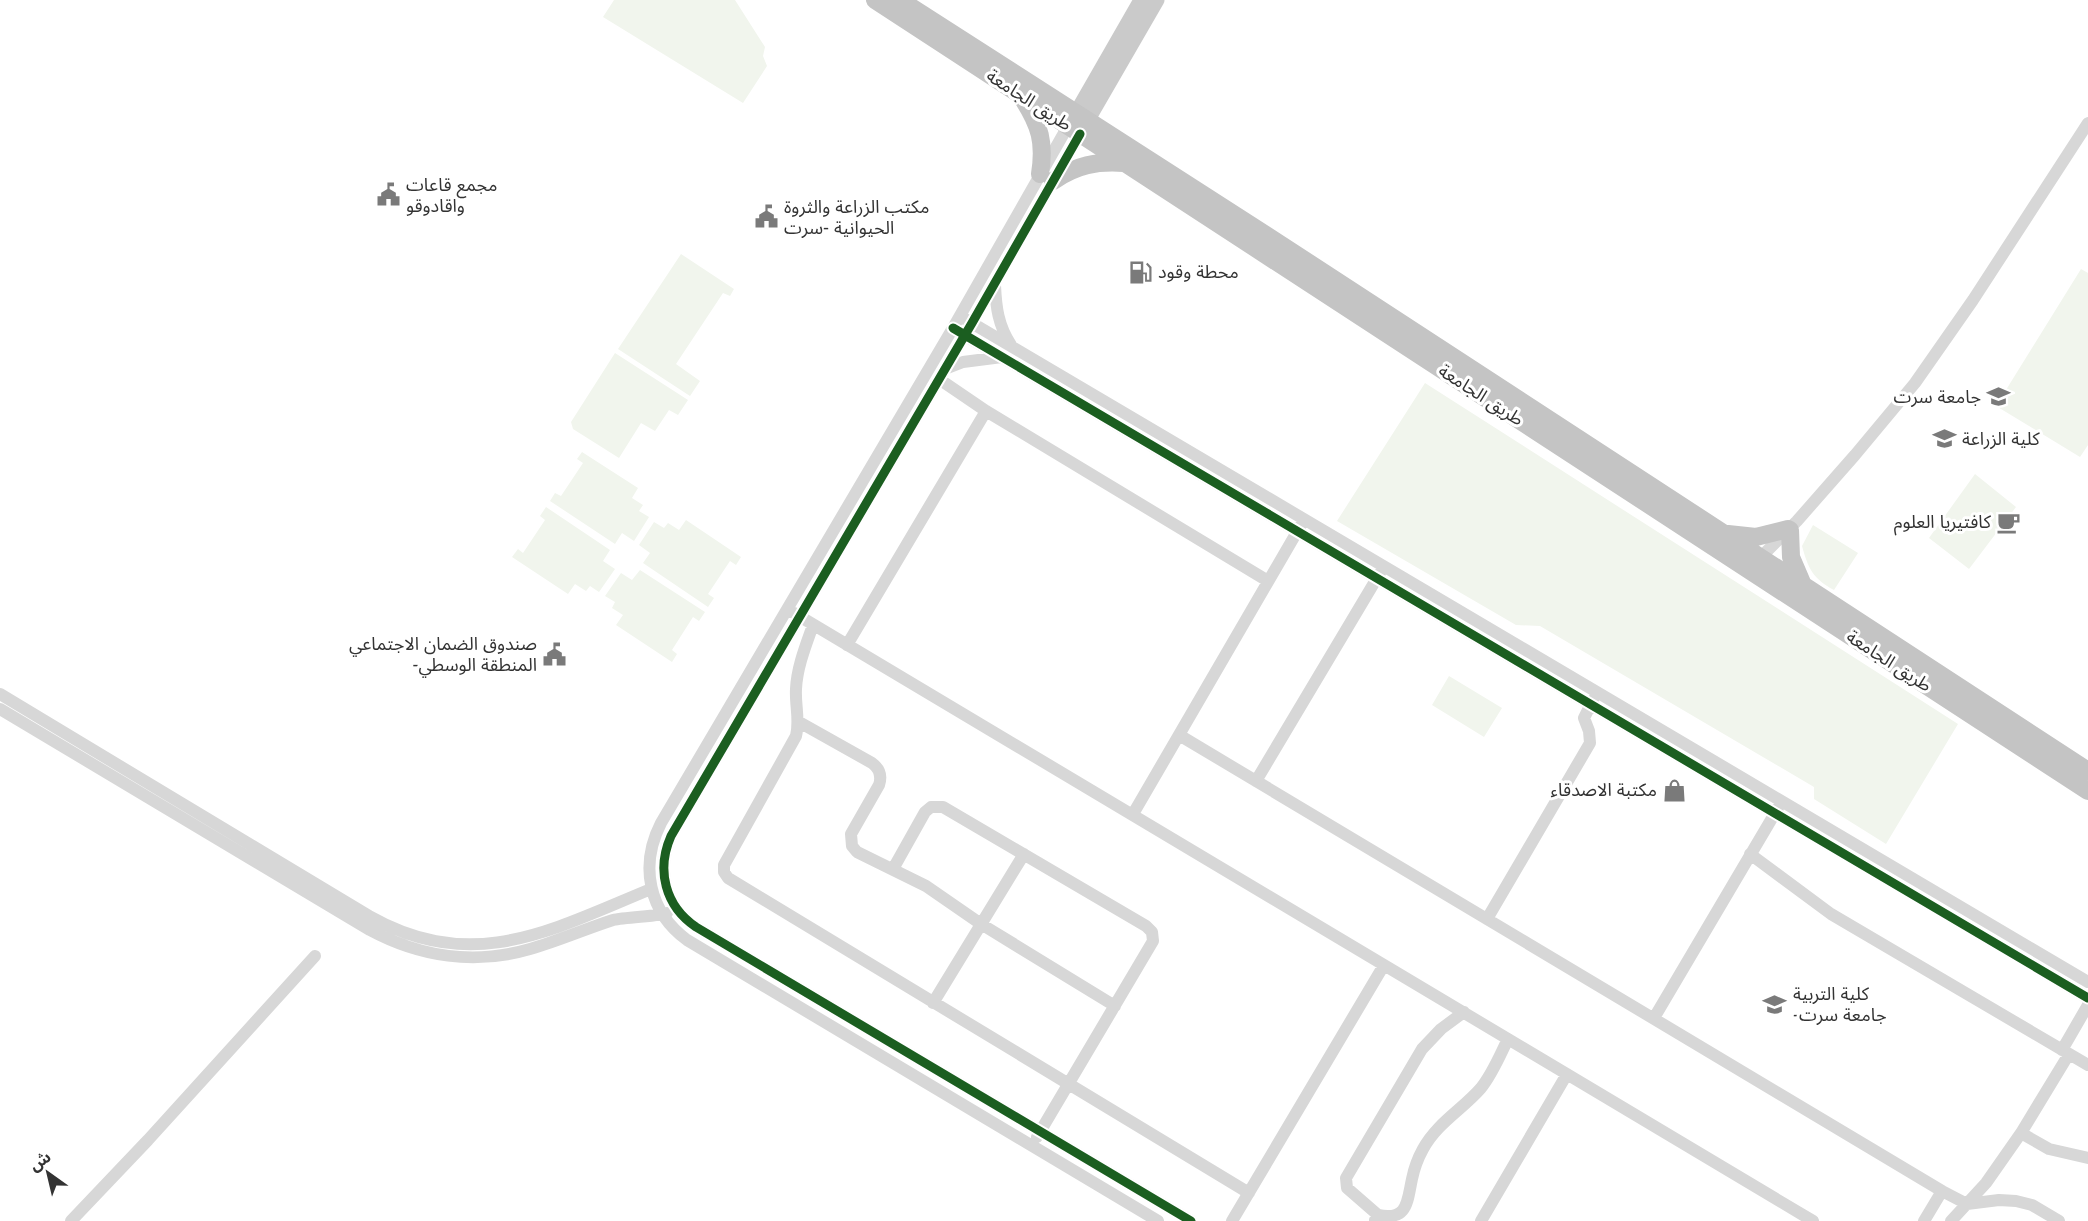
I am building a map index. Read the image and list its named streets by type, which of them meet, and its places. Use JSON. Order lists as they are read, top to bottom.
{
  "streets": {
    "highway": ["طريق الجامعة"]
  },
  "places": {
    "public building": ["مجمع قاعات واقادوقو", "مكتب الزراعة والثروة الحيوانية -سرت", "صندوق الضمان الاجتماعي -المنطقة الوسطي"],
    "fuel station": ["محطة وقود"],
    "school or university": ["جامعة سرت", "كلية الزراعة", "كلية التربية -جامعة سرت"],
    "cafe": ["كافتيريا العلوم"],
    "shop": ["مكتبة الاصدقاء"]
  },
  "north": "top left"
}
